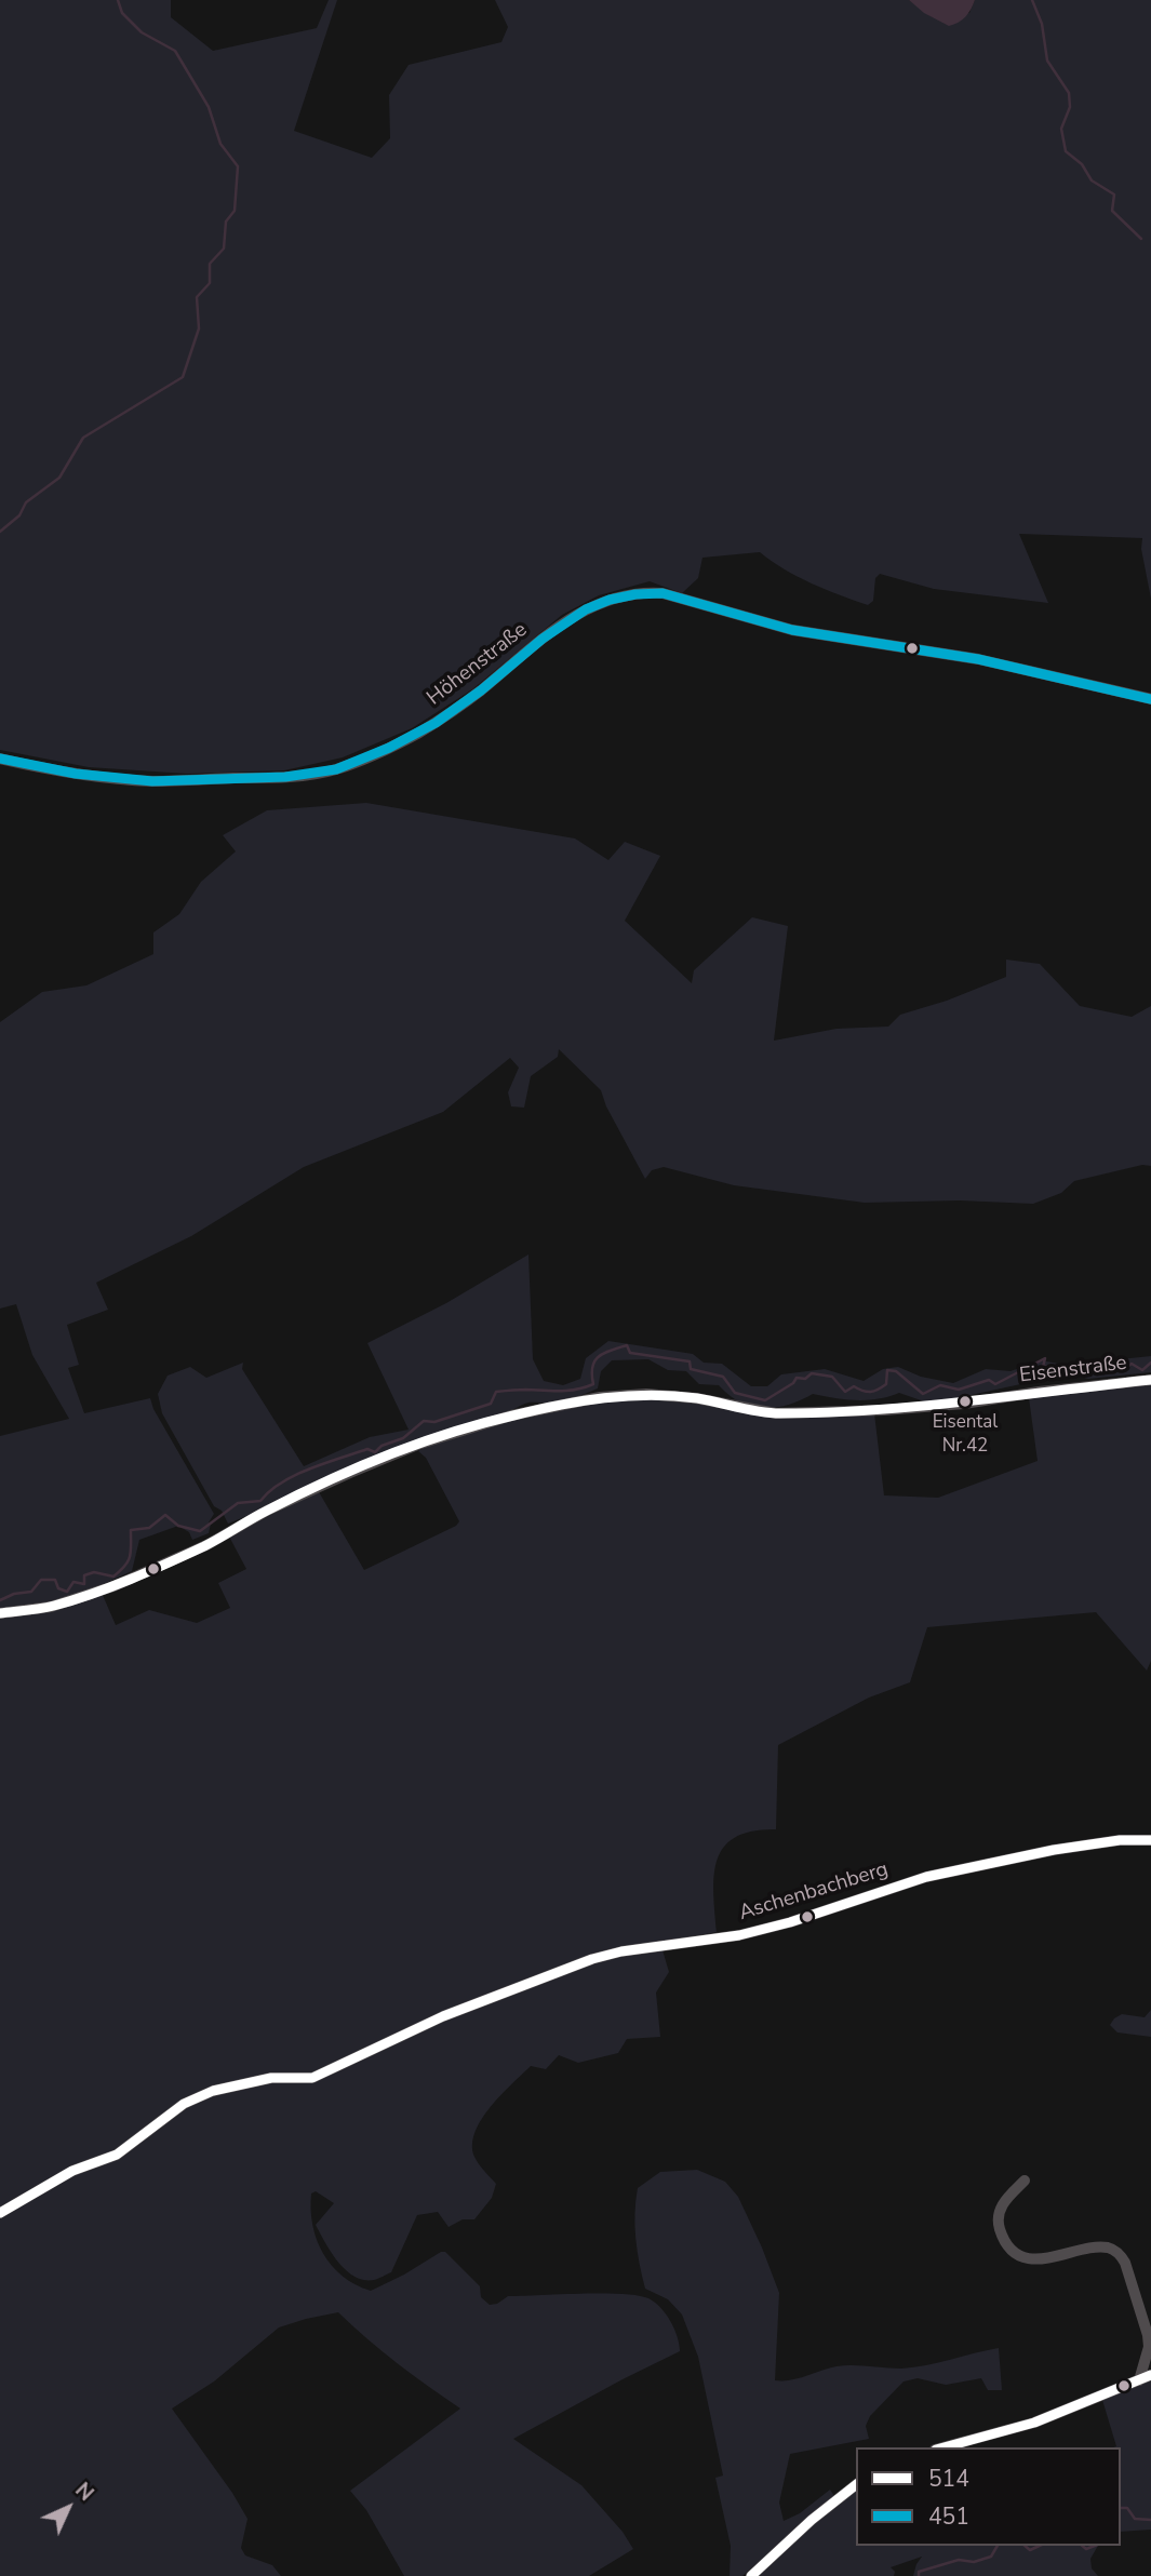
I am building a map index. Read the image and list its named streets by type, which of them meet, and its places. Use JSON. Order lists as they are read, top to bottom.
{
  "streets": {
    "street": ["Höhenstraße", "Eisenstraße", "Aschenbachberg"]
  },
  "places": ["Eisental Nr.42"],
  "lines": ["transit line 451", "transit line 514"],
  "legend": ["514", "451"],
  "north": "top right"
}
